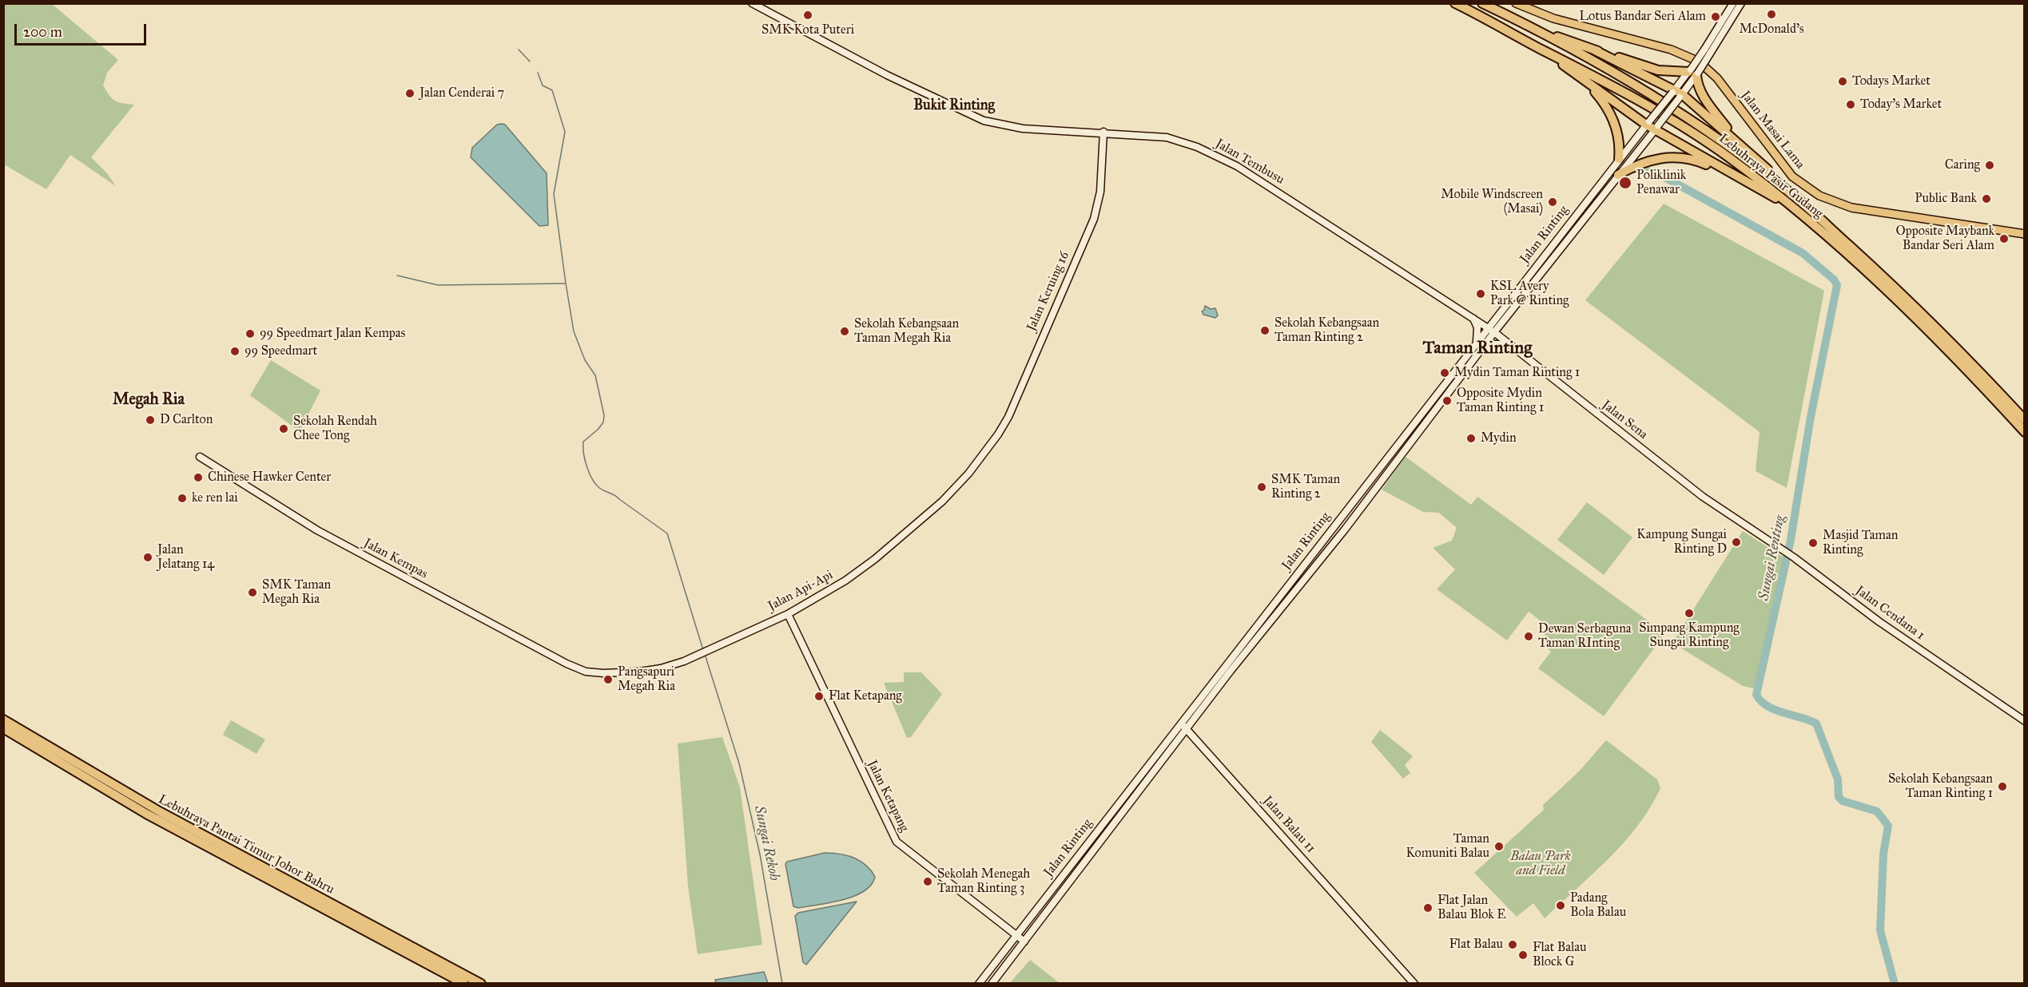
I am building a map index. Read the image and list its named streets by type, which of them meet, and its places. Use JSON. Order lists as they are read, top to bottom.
{
  "streets": {
    "highway": ["Lebuhraya Pasir Gudang", "Lebuhraya Pantai Timur Johor Bahru"],
    "main road": ["Jalan Masai Lama"],
    "street": [
      "Jalan Tembusu",
      "Jalan Rinting",
      "Jalan Keruing 16",
      "Jalan Sena",
      "Jalan Kempas",
      "Jalan Api-Api",
      "Jalan Cendana 1",
      "Jalan Ketapang",
      "Jalan Balau 11"
    ]
  },
  "crossings": [
    ["Jalan Tembusu", "Jalan Rinting"],
    ["Jalan Tembusu", "Jalan Keruing 16"],
    ["Jalan Tembusu", "Jalan Sena"],
    ["Jalan Rinting", "Jalan Sena"],
    ["Jalan Rinting", "Jalan Ketapang"],
    ["Jalan Rinting", "Jalan Balau 11"],
    ["Jalan Keruing 16", "Jalan Api-Api"],
    ["Jalan Sena", "Jalan Cendana 1"],
    ["Jalan Kempas", "Jalan Api-Api"],
    ["Jalan Api-Api", "Jalan Ketapang"]
  ],
  "districts": ["Bukit Rinting", "Taman Rinting", "Megah Ria"],
  "water": ["Sungai Renting", "Sungai Rekoh"],
  "parks": ["Balau Park and Field"],
  "places": [
    "McDonald's",
    "SMK Kota Puteri",
    "Lotus Bandar Seri Alam",
    "Todays Market",
    "Jalan Cenderai 7",
    "Today's Market",
    "Caring",
    "Poliklinik Penawar",
    "Public Bank",
    "Mobile Windscreen (Masai)",
    "Opposite Maybank Bandar Seri Alam",
    "KSL Avery Park @ Rinting",
    "Sekolah Kebangsaan Taman Rinting 2",
    "Sekolah Kebangsaan Taman Megah Ria",
    "99 Speedmart Jalan Kempas",
    "99 Speedmart",
    "Mydin Taman Rinting 1",
    "Opposite Mydin Taman Rinting 1",
    "D Carlton",
    "Sekolah Rendah Chee Tong",
    "Mydin",
    "Chinese Hawker Center",
    "SMK Taman Rinting 2",
    "ke ren lai",
    "Kampung Sungai Rinting D",
    "Masjid Taman Rinting",
    "Jalan Jelatang 14",
    "SMK Taman Megah Ria",
    "Simpang Kampung Sungai Rinting",
    "Dewan Serbaguna Taman RInting",
    "Pangsapuri Megah Ria",
    "Flat Ketapang",
    "Sekolah Kebangsaan Taman Rinting 1",
    "Taman Komuniti Balau",
    "Sekolah Menegah Taman Rinting 3",
    "Padang Bola Balau",
    "Flat Jalan Balau Blok E",
    "Flat Balau",
    "Flat Balau Block G"
  ],
  "scale_bar": "200 m"
}
